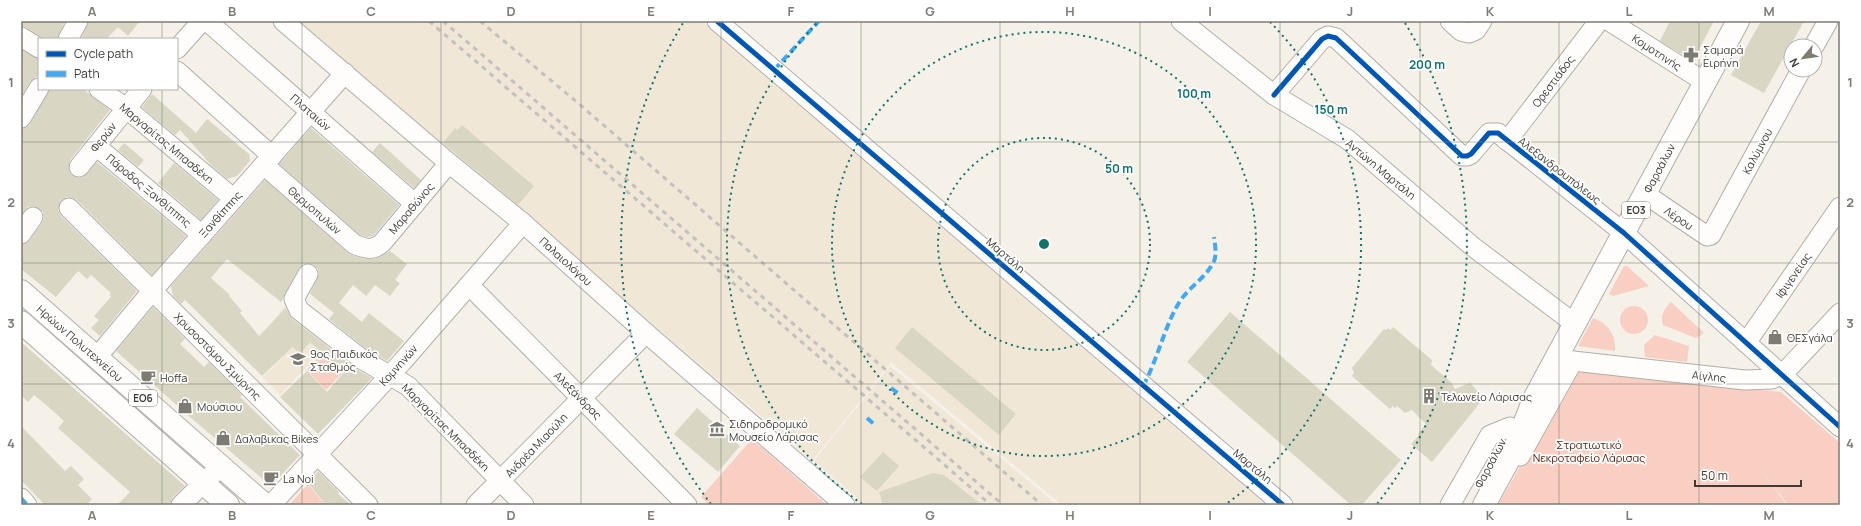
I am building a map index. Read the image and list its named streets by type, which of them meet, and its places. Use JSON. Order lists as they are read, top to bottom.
{
  "streets": {
    "main road": [
      "Φαρσάλων",
      "ΕΟ3",
      "Ηρώων Πολυτεχνείου",
      "ΕΟ6"
    ],
    "street": [
      "Κομοτηνής",
      "Ορεστιάδος",
      "Πλαταιών",
      "Φερών",
      "Μαργαρίτας Μπασδέκη",
      "Καλύμνου",
      "Αντώνη Μαρτάλη",
      "Αλεξανδρουπόλεως",
      "Πάροδος Ξανθίππης",
      "Μαραθώνος",
      "Θερμοπυλών",
      "Ξανθίππης",
      "Λέρου",
      "Μαρτάλη",
      "Παλαιολόγου",
      "Ιφιγενείας",
      "Χρυσοστόμου Σμύρνης",
      "Κομνηνών",
      "Αίγλης",
      "Αλεξάνδρας",
      "Ανδρέα Μιαούλη"
    ]
  },
  "crossings": [
    ["Κομοτηνής", "Φαρσάλων"],
    ["Ορεστιάδος", "Αλεξανδρουπόλεως"],
    ["Πλαταιών", "Μαραθώνος"],
    ["Πλαταιών", "Ξανθίππης"],
    ["Φερών", "Μαργαρίτας Μπασδέκη"],
    ["Φερών", "Πάροδος Ξανθίππης"],
    ["Μαργαρίτας Μπασδέκη", "Ξανθίππης"],
    ["Μαργαρίτας Μπασδέκη", "Κομνηνών"],
    ["Μαργαρίτας Μπασδέκη", "Ανδρέα Μιαούλη"],
    ["Καλύμνου", "Λέρου"],
    ["Φαρσάλων", "Αντώνη Μαρτάλη"],
    ["Φαρσάλων", "Αλεξανδρουπόλεως"],
    ["Φαρσάλων", "Λέρου"],
    ["Φαρσάλων", "Αίγλης"],
    ["Αντώνη Μαρτάλη", "Αλεξανδρουπόλεως"],
    ["Αλεξανδρουπόλεως", "Ιφιγενείας"],
    ["Αλεξανδρουπόλεως", "Αίγλης"],
    ["Πάροδος Ξανθίππης", "Ξανθίππης"],
    ["Μαραθώνος", "Θερμοπυλών"],
    ["Μαραθώνος", "Παλαιολόγου"],
    ["Θερμοπυλών", "Ξανθίππης"],
    ["Ξανθίππης", "Παλαιολόγου"],
    ["Ξανθίππης", "Ηρώων Πολυτεχνείου"],
    ["Ξανθίππης", "Χρυσοστόμου Σμύρνης"],
    ["Παλαιολόγου", "Κομνηνών"],
    ["Παλαιολόγου", "Ανδρέα Μιαούλη"],
    ["Χρυσοστόμου Σμύρνης", "Κομνηνών"],
    ["Κομνηνών", "Αλεξάνδρας"],
    ["Αλεξάνδρας", "Ανδρέα Μιαούλη"]
  ],
  "parks": ["Στρατιωτικό Νεκροταφείο Λάρισας"],
  "places": {
    "pharmacy": ["Σαμαρά Ειρήνη"],
    "shop": ["ΘΕΣγάλα", "Μούσιου", "Δαλαβικας Bikes"],
    "school or university": ["9ος Παιδικός Σταθμός"],
    "cafe": ["Hoffa", "La Noi"],
    "building": ["Τελωνείο Λάρισας"],
    "museum": ["Σιδηροδρομικό Μουσείο Λάρισας"]
  },
  "legend": ["Cycle path", "Path"],
  "scale_bar": "50 m",
  "north": "bottom left",
  "grid": {
    "columns": [
      "A",
      "B",
      "C",
      "D",
      "E",
      "F",
      "G",
      "H",
      "I",
      "J",
      "K",
      "L",
      "M"
    ],
    "rows": [
      "1",
      "2",
      "3",
      "4"
    ]
  },
  "rings": [
    "200 m",
    "100 m",
    "150 m",
    "50 m"
  ]
}
